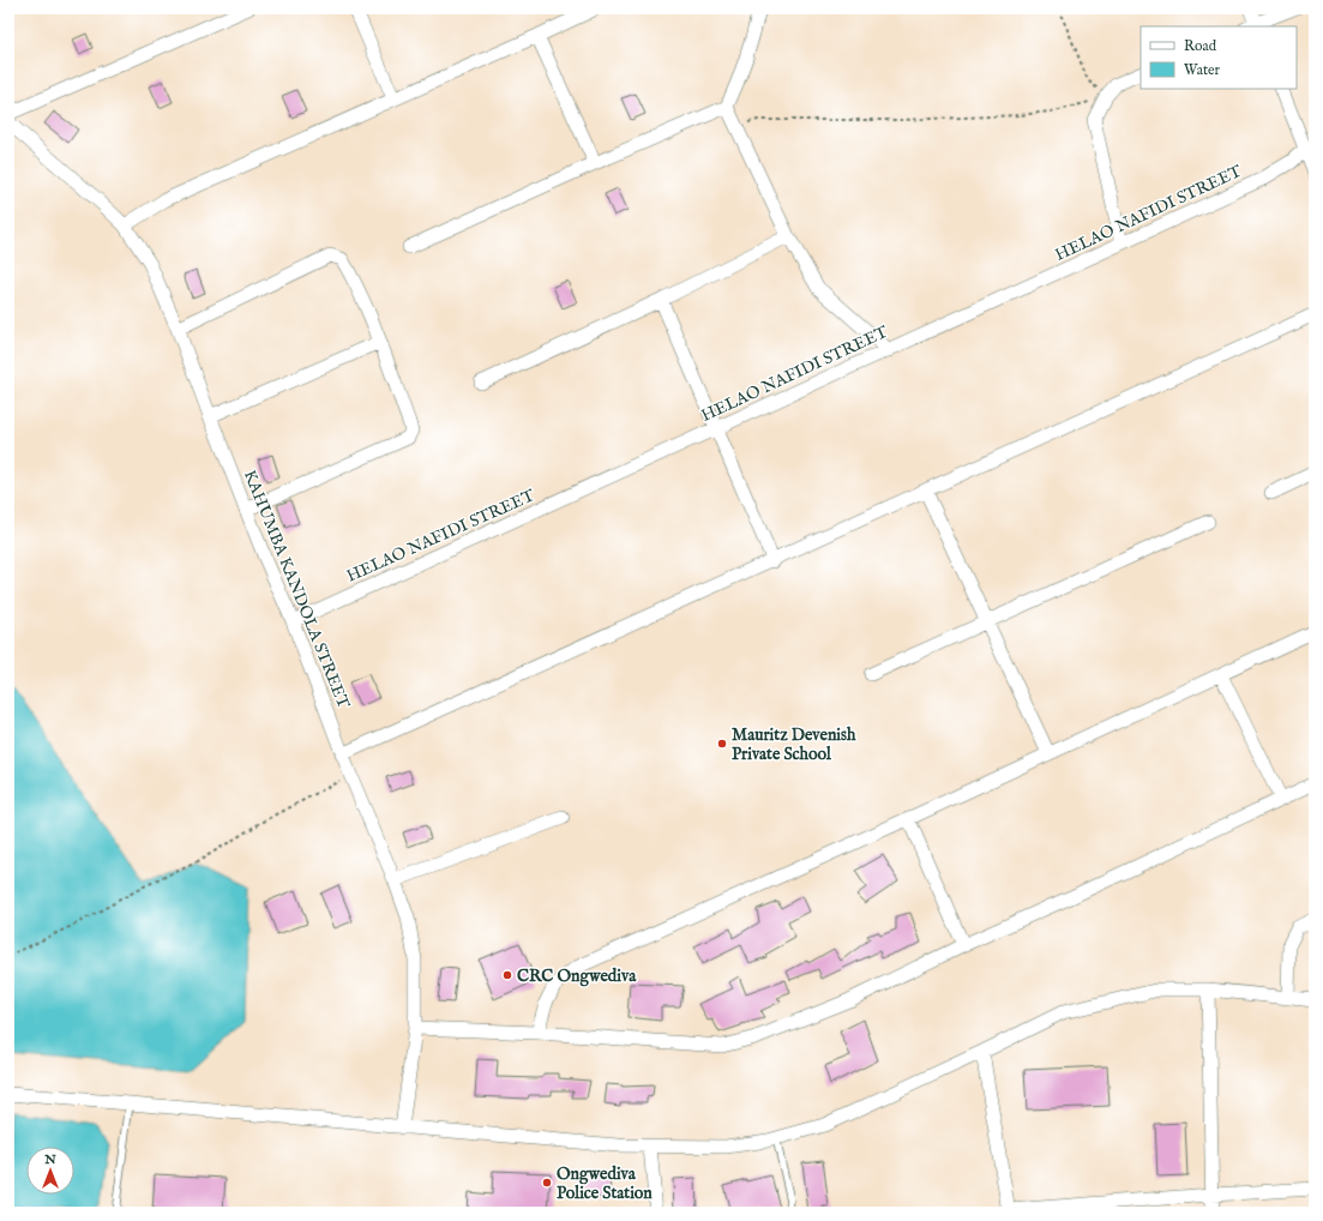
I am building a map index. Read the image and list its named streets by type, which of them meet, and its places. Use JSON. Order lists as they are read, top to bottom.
{
  "streets": {
    "street": ["HELAO NAFIDI STREET", "KAHUMBA KANDOLA STREET"]
  },
  "crossings": [
    ["HELAO NAFIDI STREET", "KAHUMBA KANDOLA STREET"]
  ],
  "places": ["Mauritz Devenish Private School", "CRC Ongwediva", "Ongwediva Police Station"],
  "legend": ["Road", "Water"],
  "north": "top"
}
